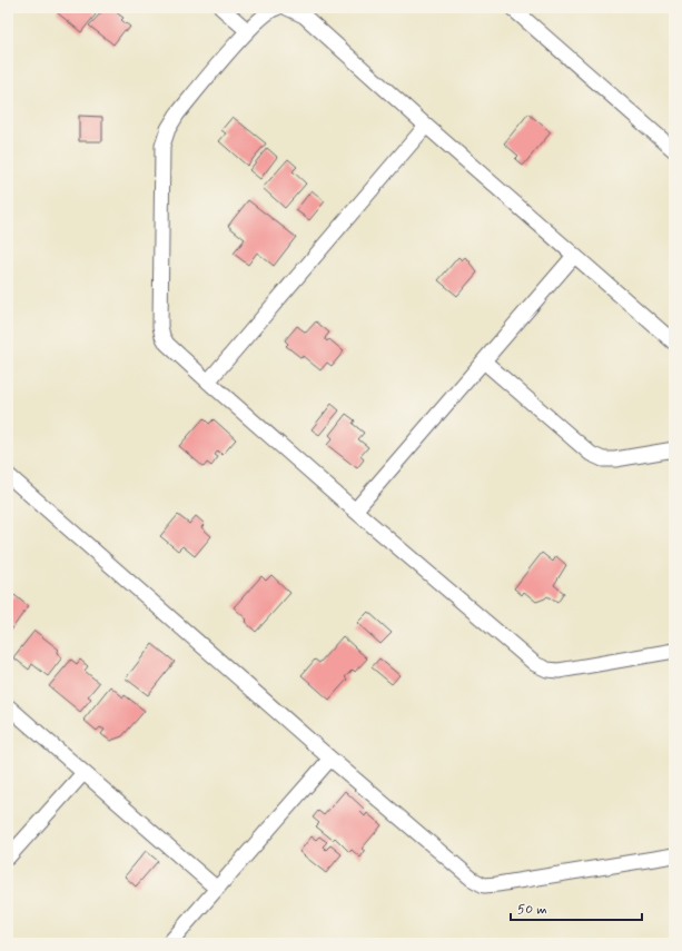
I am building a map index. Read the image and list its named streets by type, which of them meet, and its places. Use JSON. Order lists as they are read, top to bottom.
{
  "scale_bar": "50 m"
}
